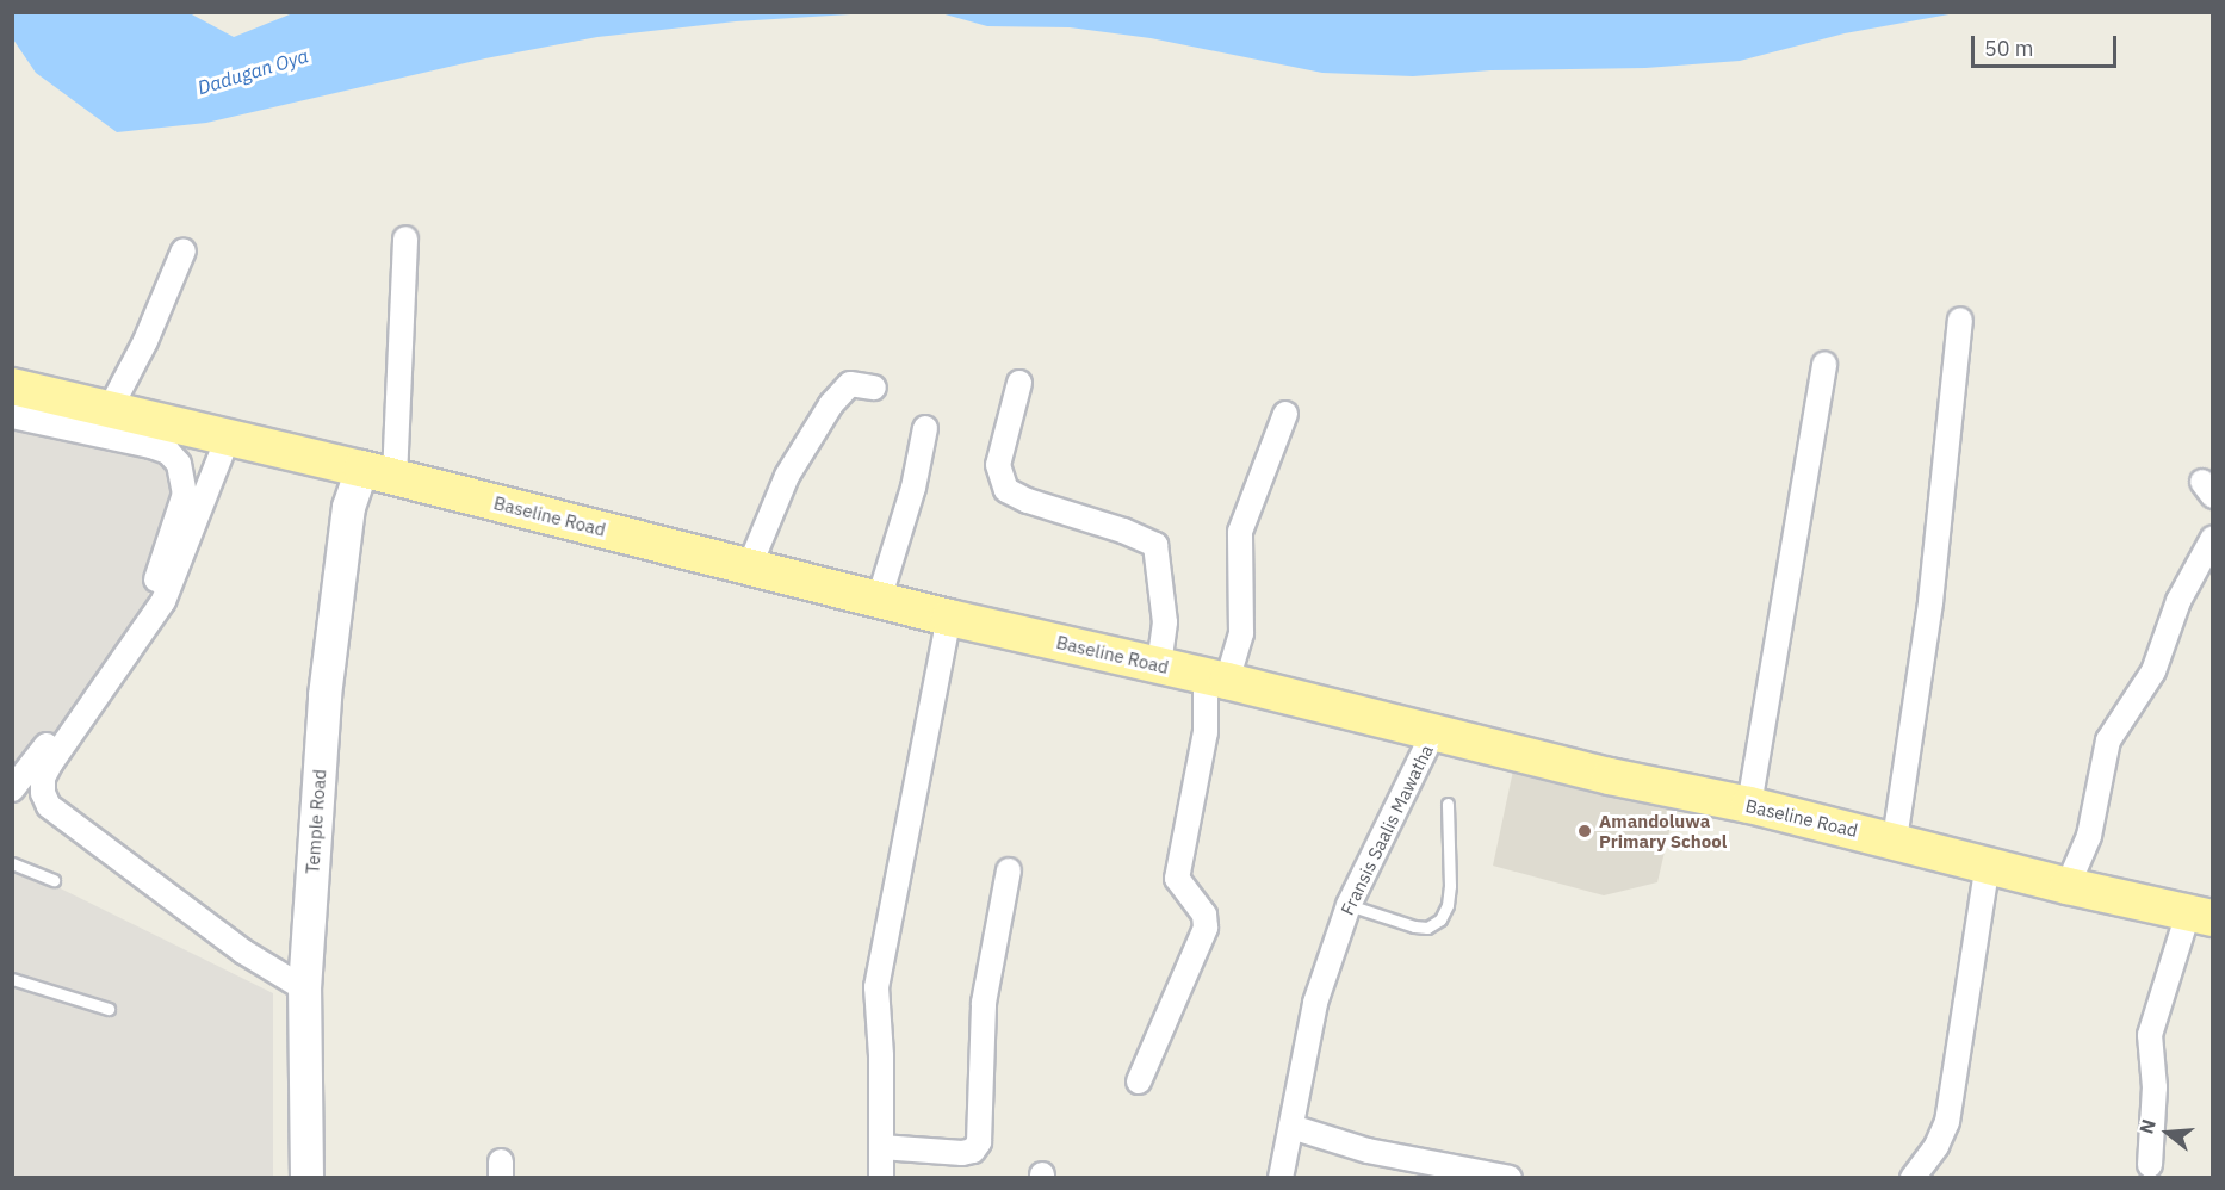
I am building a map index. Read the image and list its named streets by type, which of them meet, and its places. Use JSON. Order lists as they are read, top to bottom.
{
  "streets": {
    "main road": ["Baseline Road"],
    "street": ["Temple Road", "Fransis Saalis Mawatha"]
  },
  "crossings": [
    ["Baseline Road", "Temple Road"],
    ["Baseline Road", "Fransis Saalis Mawatha"]
  ],
  "water": ["Dadugan Oya"],
  "places": ["Amandoluwa Primary School"],
  "scale_bar": "50 m",
  "north": "left"
}
